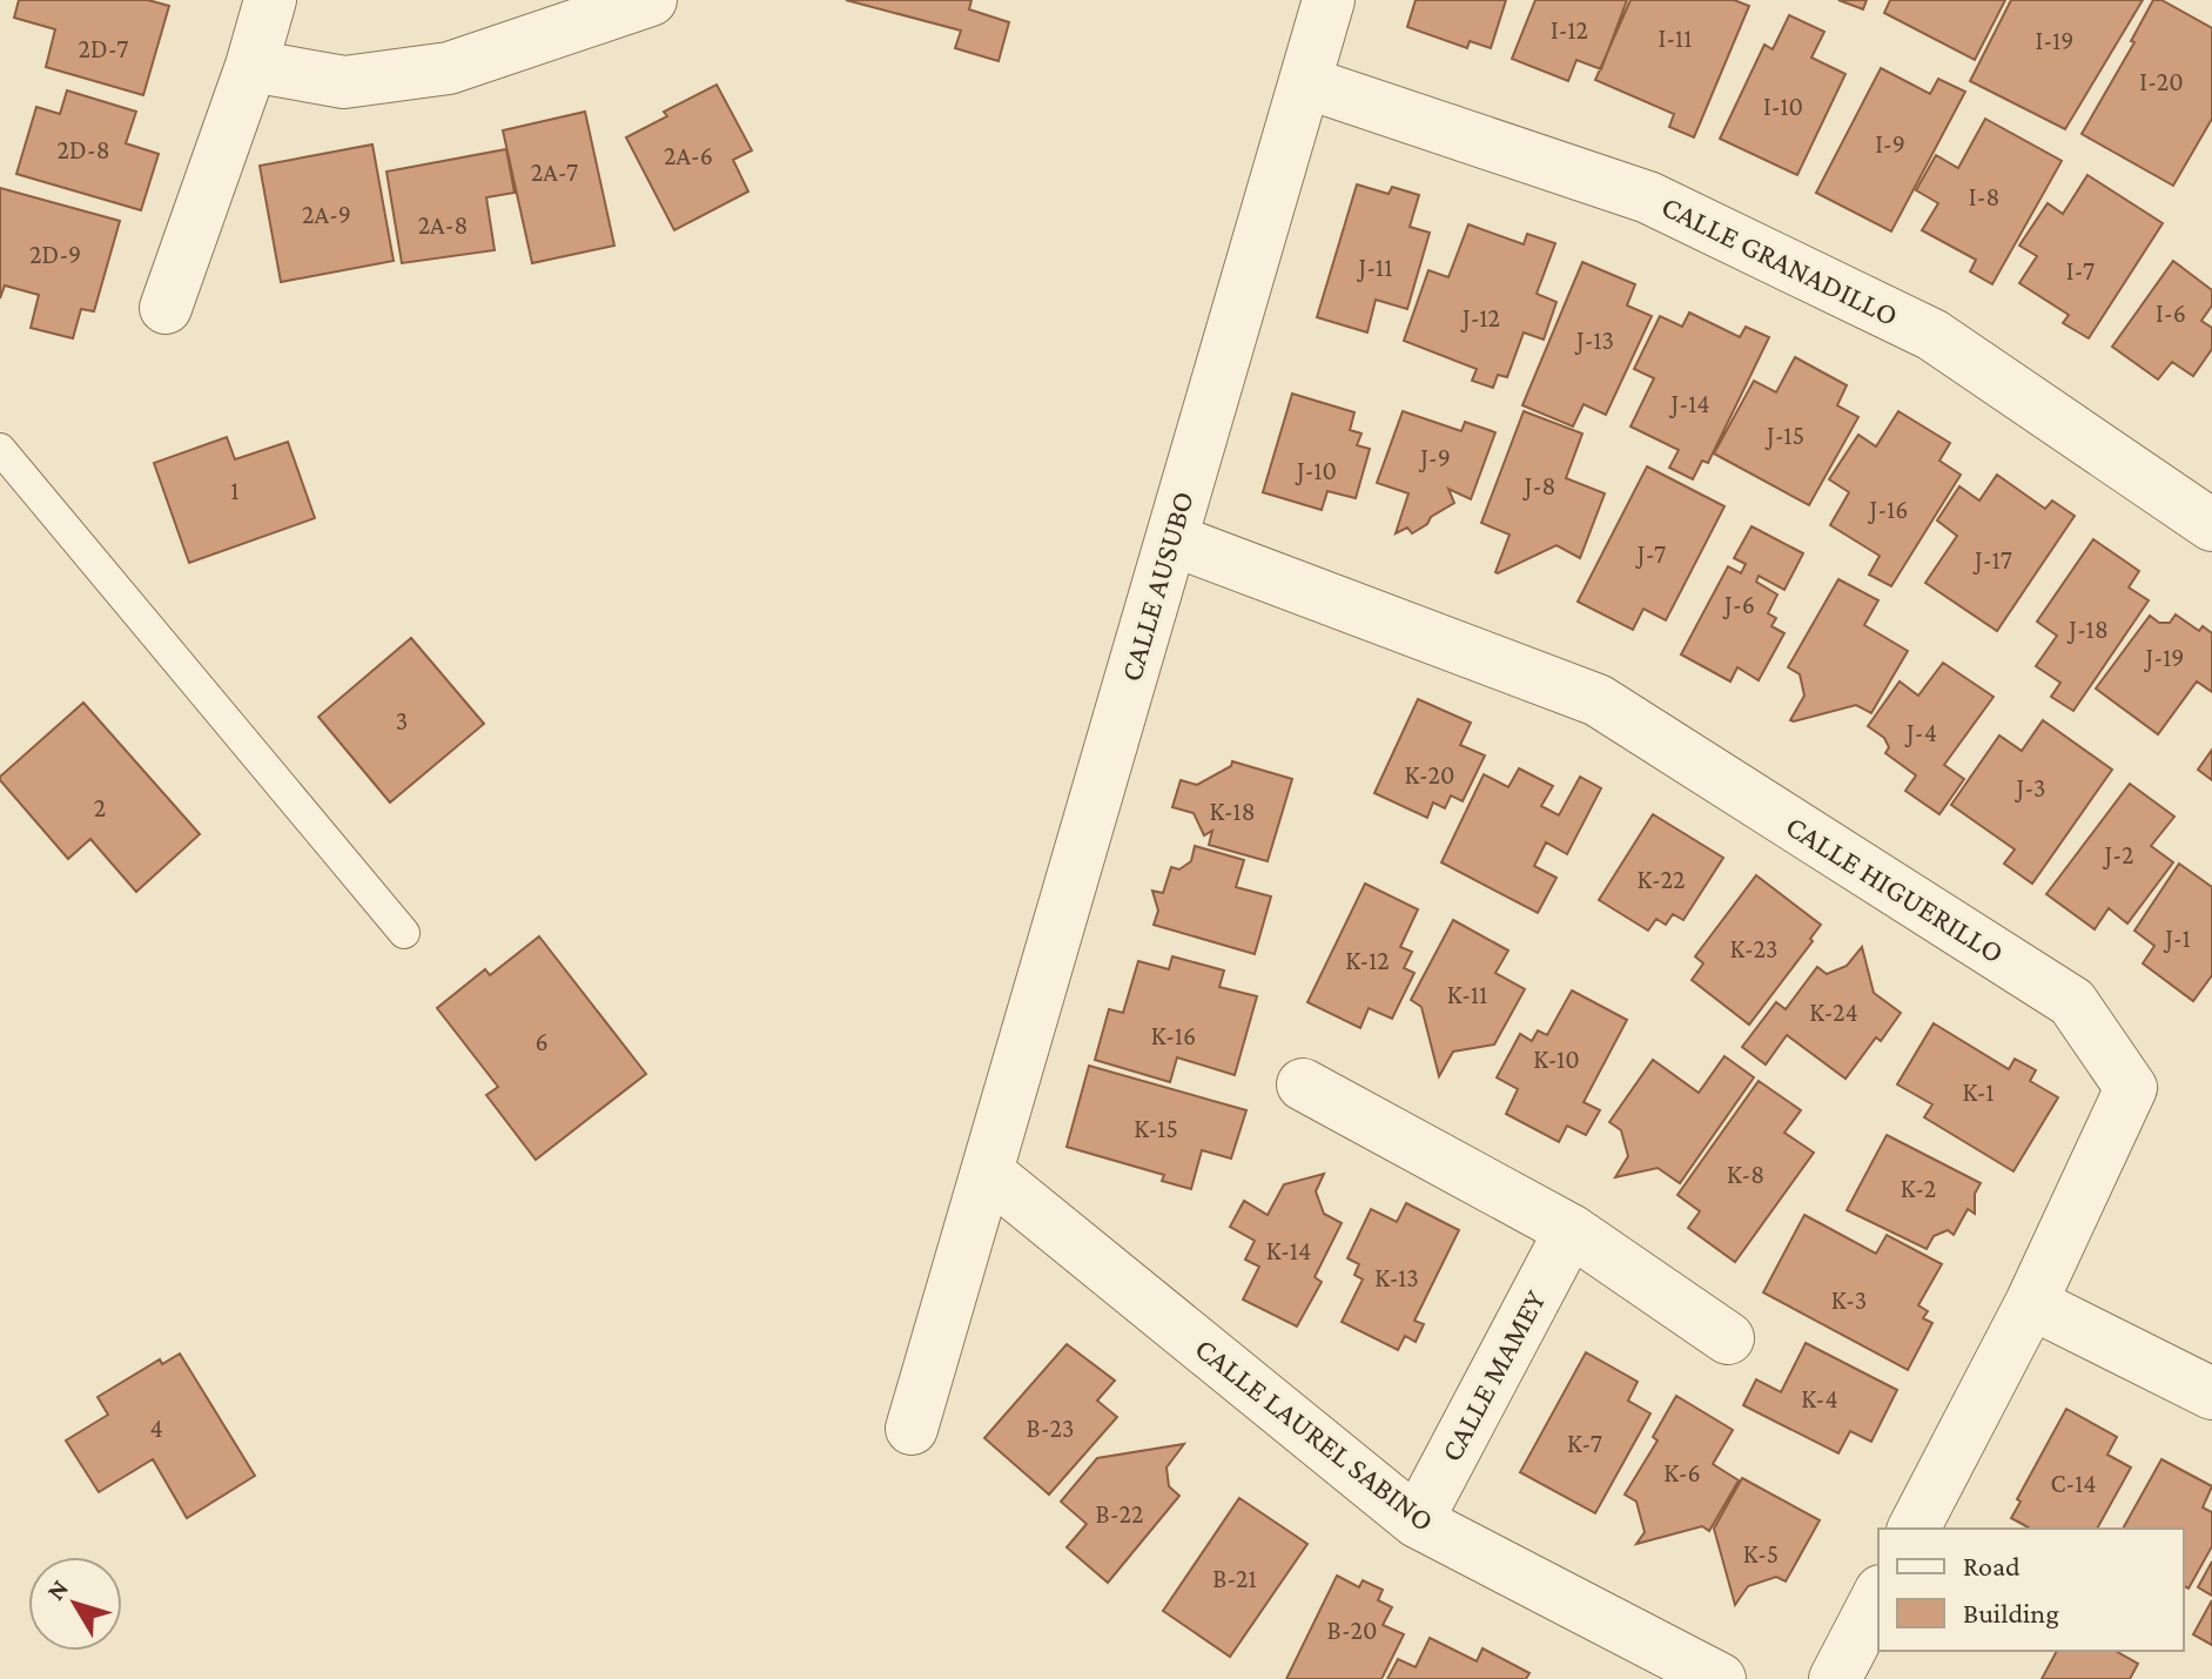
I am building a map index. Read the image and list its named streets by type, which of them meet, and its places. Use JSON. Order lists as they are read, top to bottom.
{
  "streets": {
    "street": [
      "CALLE GRANADILLO",
      "CALLE AUSUBO",
      "CALLE HIGUERILLO",
      "CALLE MAMEY",
      "CALLE LAUREL SABINO"
    ]
  },
  "crossings": [
    ["CALLE GRANADILLO", "CALLE AUSUBO"],
    ["CALLE AUSUBO", "CALLE HIGUERILLO"],
    ["CALLE AUSUBO", "CALLE LAUREL SABINO"],
    ["CALLE MAMEY", "CALLE LAUREL SABINO"]
  ],
  "house_numbers": [
    "I-12",
    "I-11",
    "I-19",
    "2D-7",
    "I-20",
    "I-10",
    "I-9",
    "2D-8",
    "2A-6",
    "2A-7",
    "I-8",
    "2A-9",
    "2A-8",
    "2D-9",
    "J-11",
    "I-7",
    "I-6",
    "J-12",
    "J-13",
    "J-14",
    "J-15",
    "J-9",
    "J-10",
    "J-8",
    "1",
    "J-16",
    "J-7",
    "J-17",
    "J-6",
    "J-18",
    "J-19",
    "3",
    "J-4",
    "K-20",
    "J-3",
    "2",
    "K-18",
    "J-2",
    "K-22",
    "J-1",
    "K-23",
    "K-12",
    "K-11",
    "K-24",
    "K-16",
    "6",
    "K-10",
    "K-1",
    "K-15",
    "K-8",
    "K-2",
    "K-14",
    "K-13",
    "K-3",
    "K-4",
    "4",
    "B-23",
    "K-7",
    "K-6",
    "C-14",
    "B-22",
    "K-5",
    "B-21",
    "B-20"
  ],
  "legend": ["Road", "Building"],
  "north": "top left"
}
